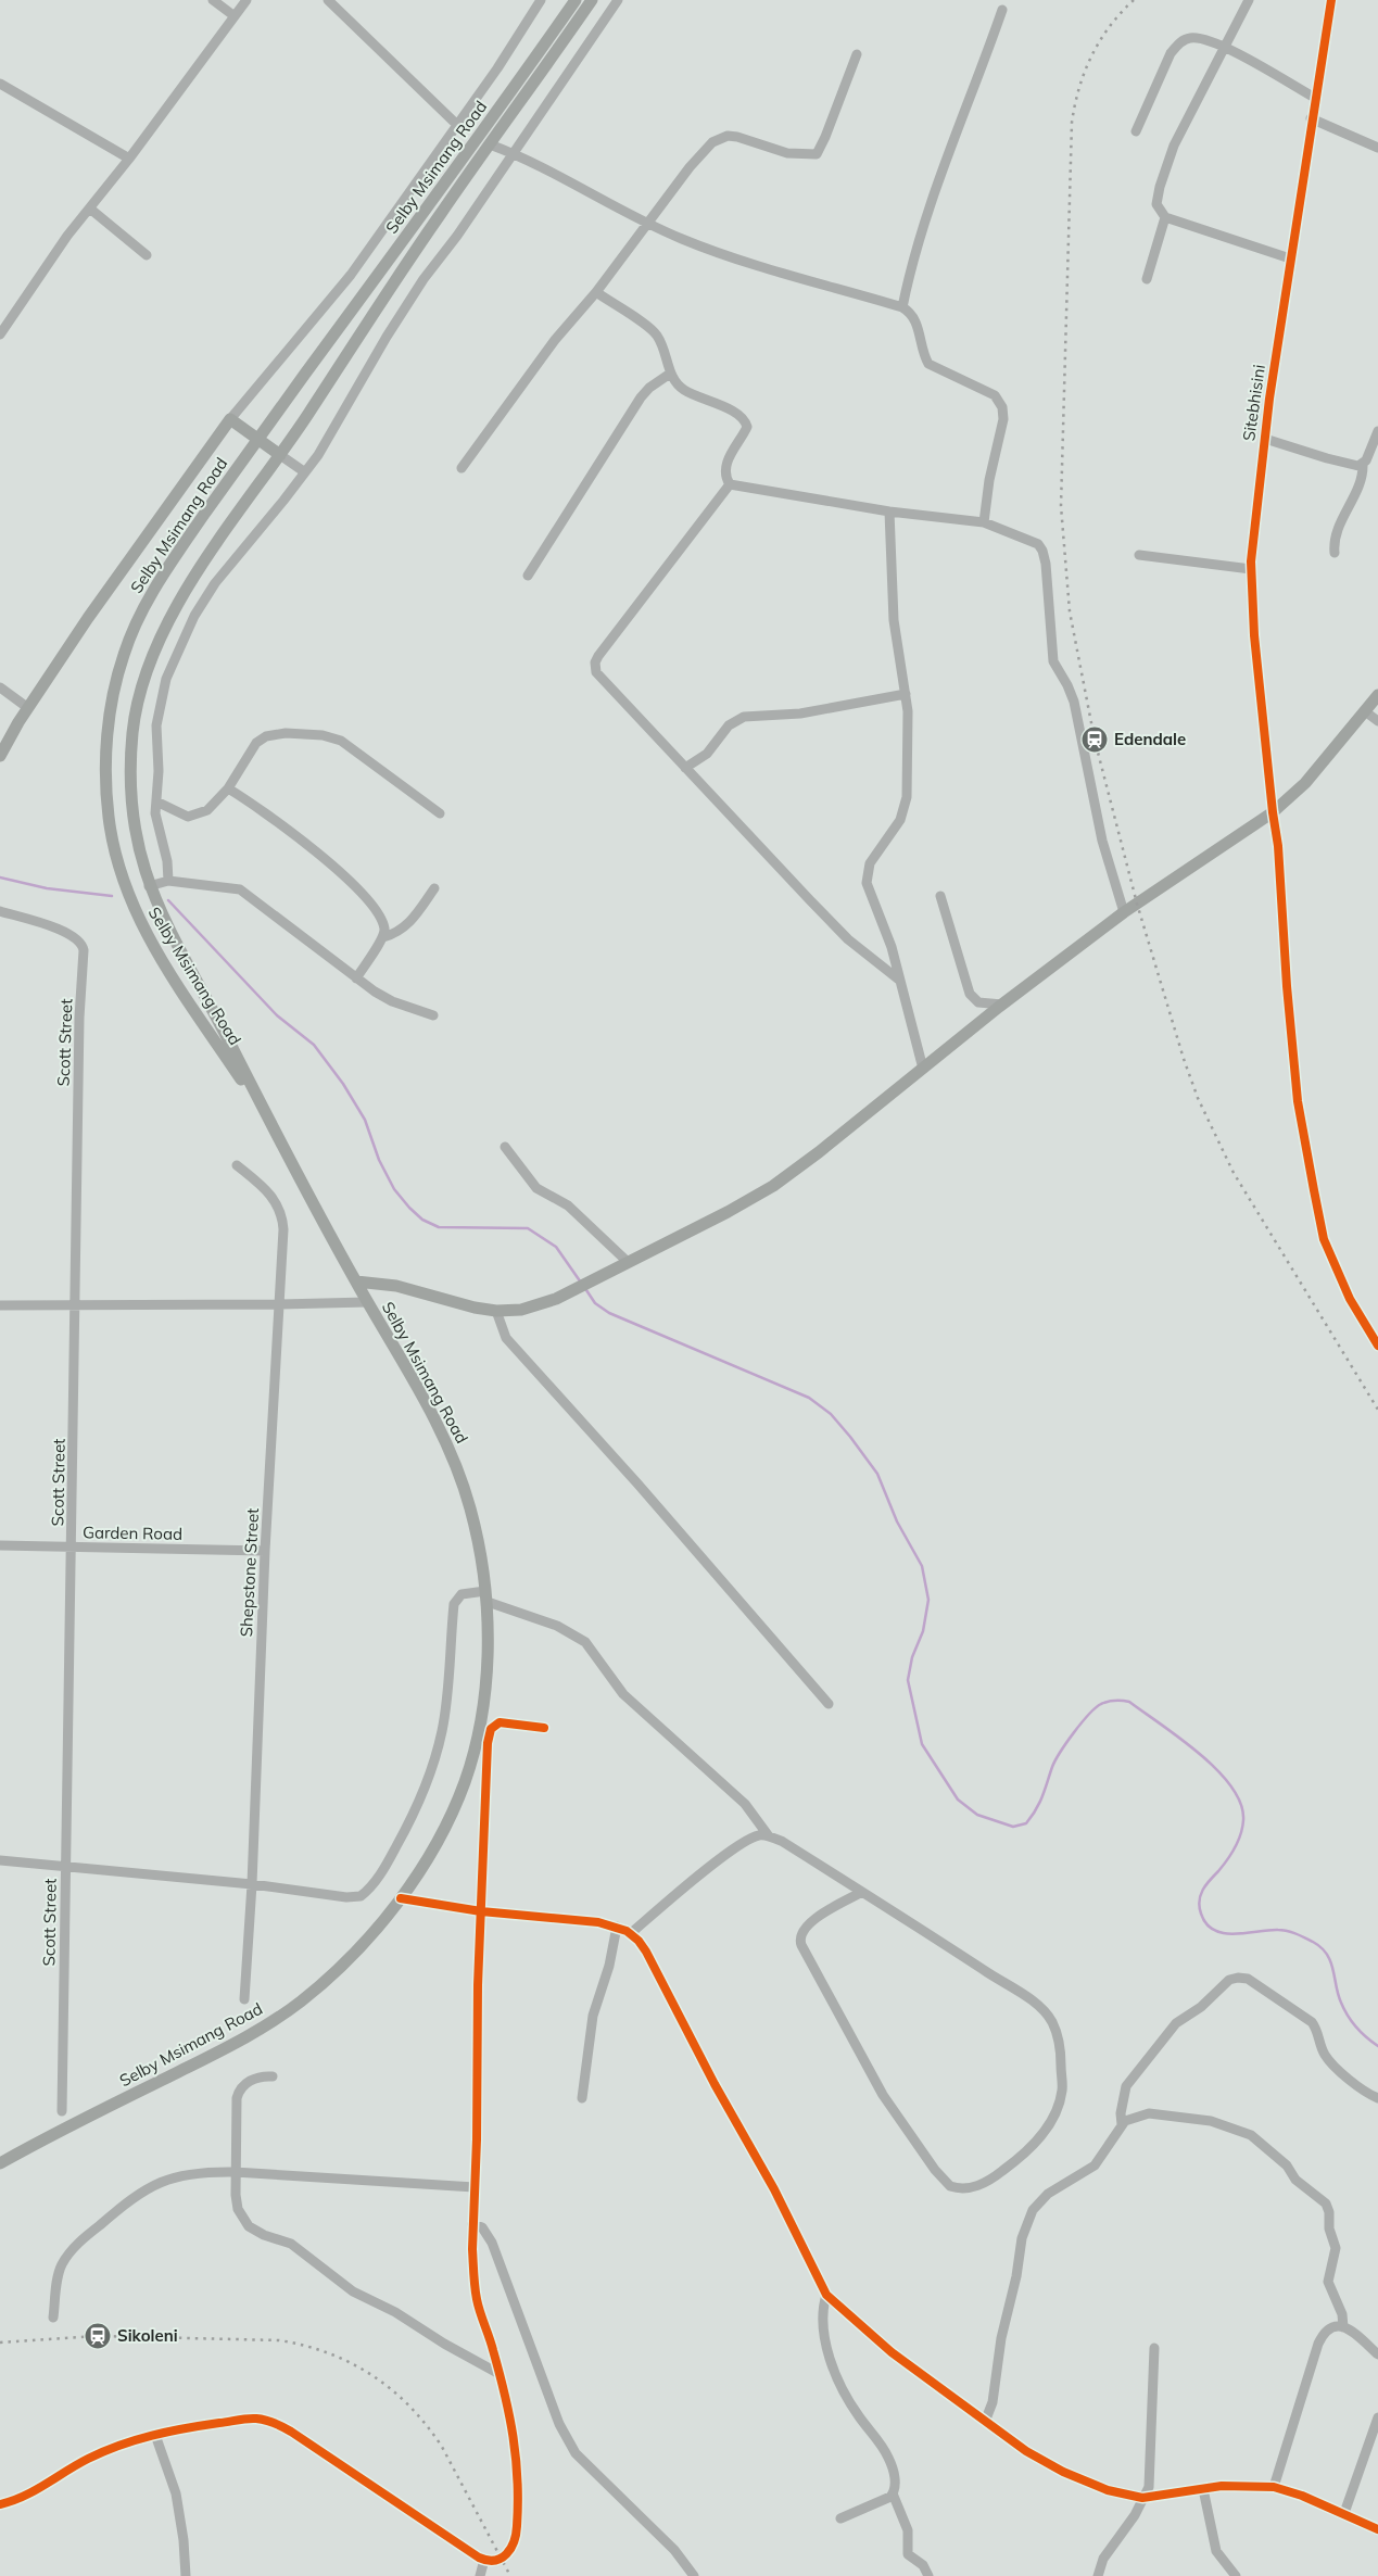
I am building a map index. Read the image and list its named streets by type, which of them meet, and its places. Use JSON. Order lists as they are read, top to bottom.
{
  "streets": {
    "main road": ["Selby Msimang Road"],
    "street": [
      "Sitebhisini",
      "Scott Street",
      "Garden Road",
      "Shepstone Street"
    ]
  },
  "crossings": [
    ["Scott Street", "Garden Road"],
    ["Garden Road", "Shepstone Street"]
  ],
  "places": {
    "station": ["Edendale", "Sikoleni"]
  }
}
